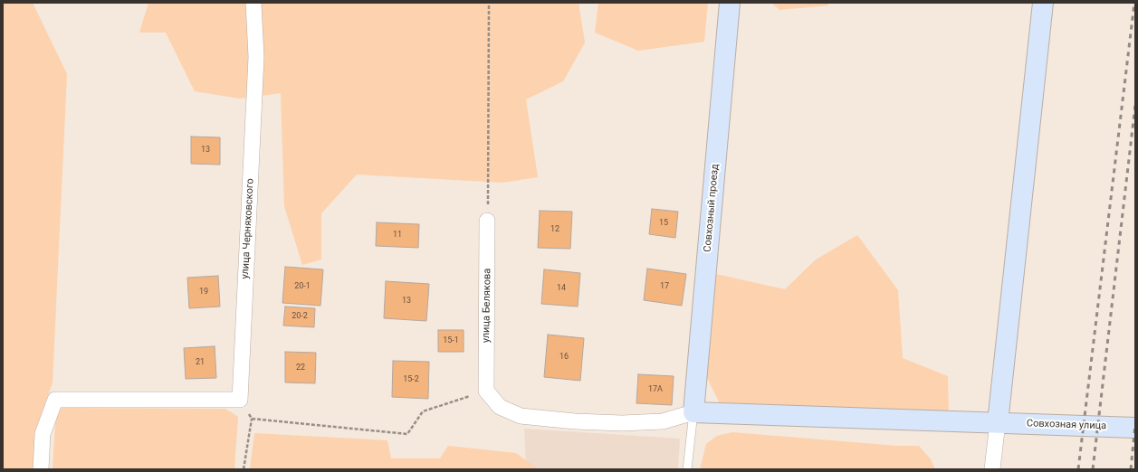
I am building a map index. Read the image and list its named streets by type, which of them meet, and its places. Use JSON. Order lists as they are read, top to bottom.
{
  "streets": {
    "main road": ["Совхозный проезд", "Совхозная улица"],
    "street": ["улица Черняховского", "улица Белякова"]
  },
  "crossings": [
    ["Совхозный проезд", "Совхозная улица"]
  ],
  "house_numbers": [
    "13",
    "15",
    "12",
    "11",
    "20-1",
    "17",
    "14",
    "19",
    "13",
    "20-2",
    "15-1",
    "16",
    "21",
    "22",
    "15-2",
    "17А"
  ]
}
